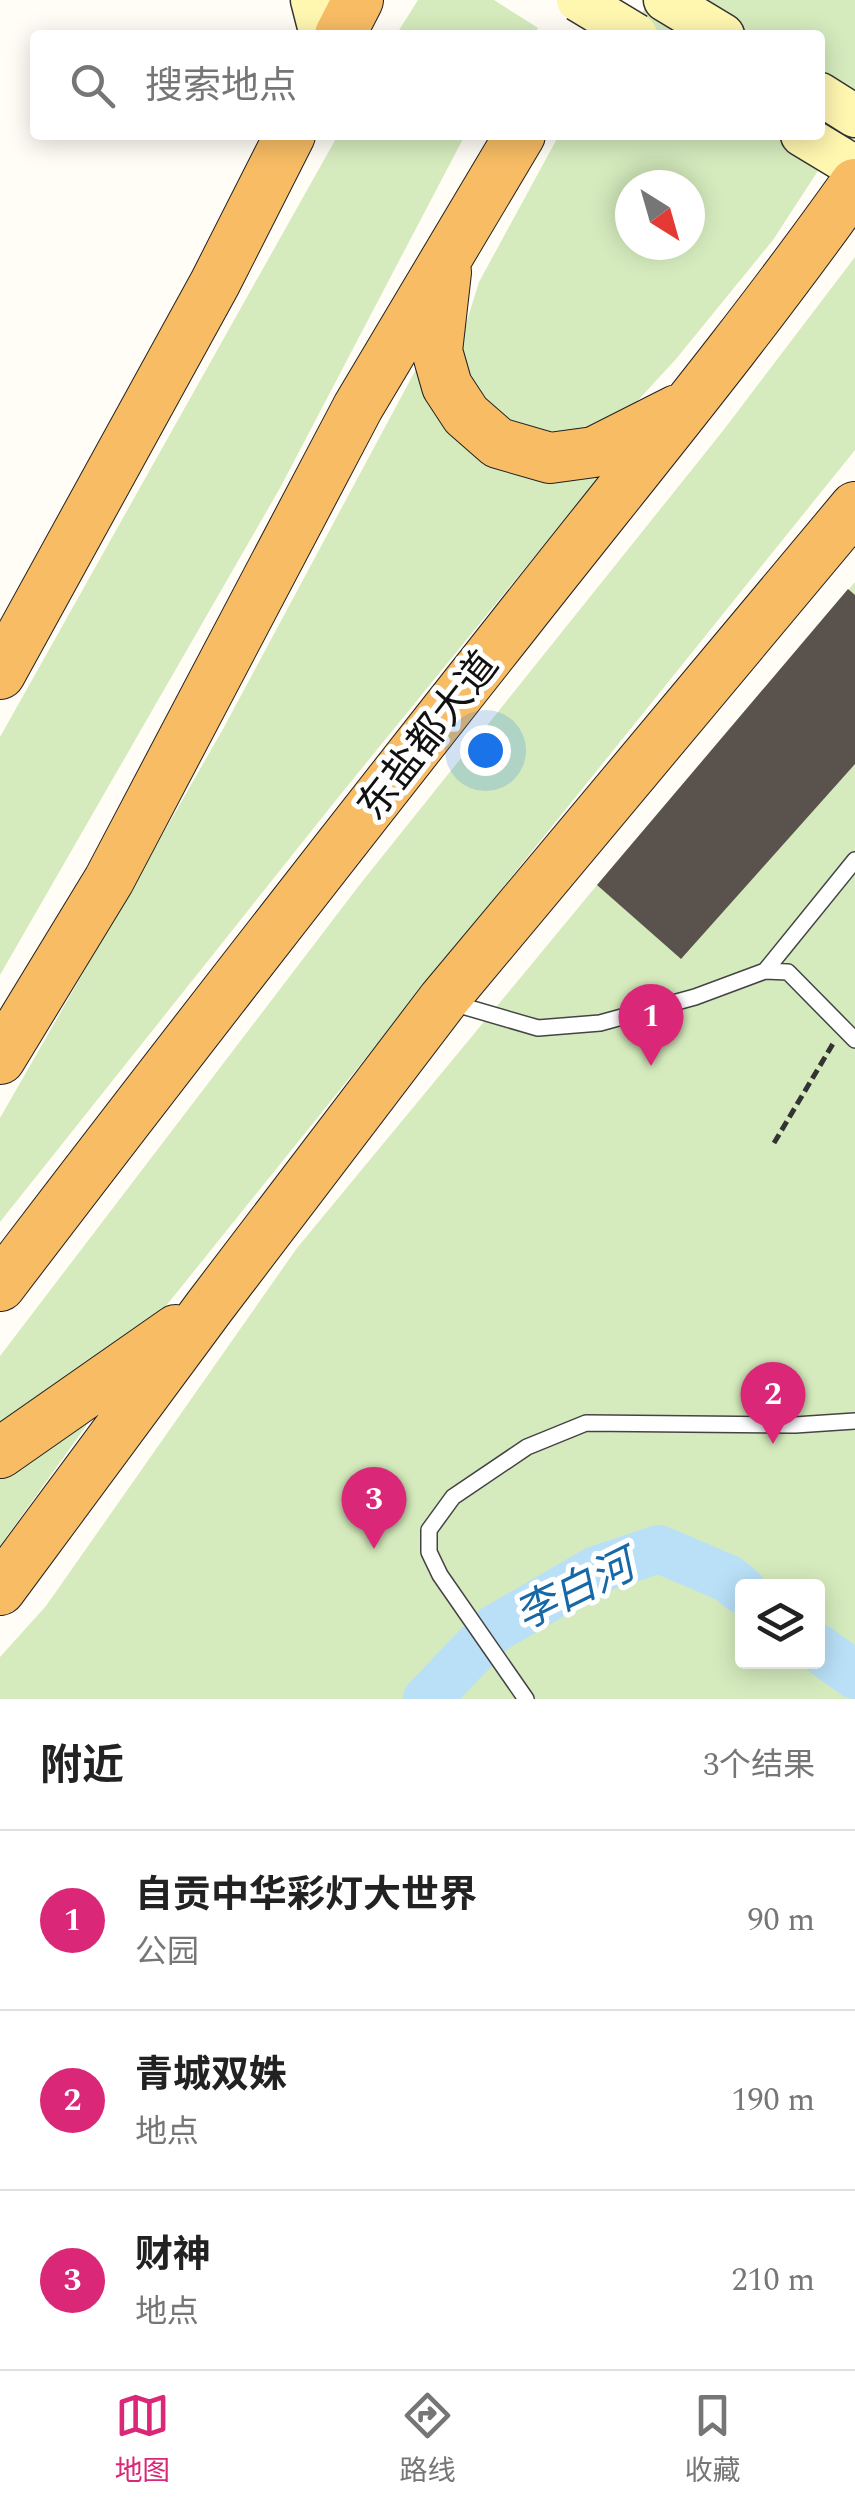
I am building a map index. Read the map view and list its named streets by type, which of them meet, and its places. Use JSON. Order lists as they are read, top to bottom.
{
  "streets": {
    "highway": ["东盐都大道"]
  },
  "water": ["李白河"],
  "north": "bottom right",
  "page": {
    "search": "搜索地点",
    "pins": ["1", "2", "3"],
    "heading": ["附近", "3个结果"],
    "list": [
      {
        "mark": "1",
        "name": "自贡中华彩灯大世界",
        "note": "公园",
        "value": "90 m"
      },
      {
        "mark": "2",
        "name": "青城双姝",
        "note": "地点",
        "value": "190 m"
      },
      {
        "mark": "3",
        "name": "财神",
        "note": "地点",
        "value": "210 m"
      }
    ],
    "nav": ["地图", "路线", "收藏"]
  }
}
